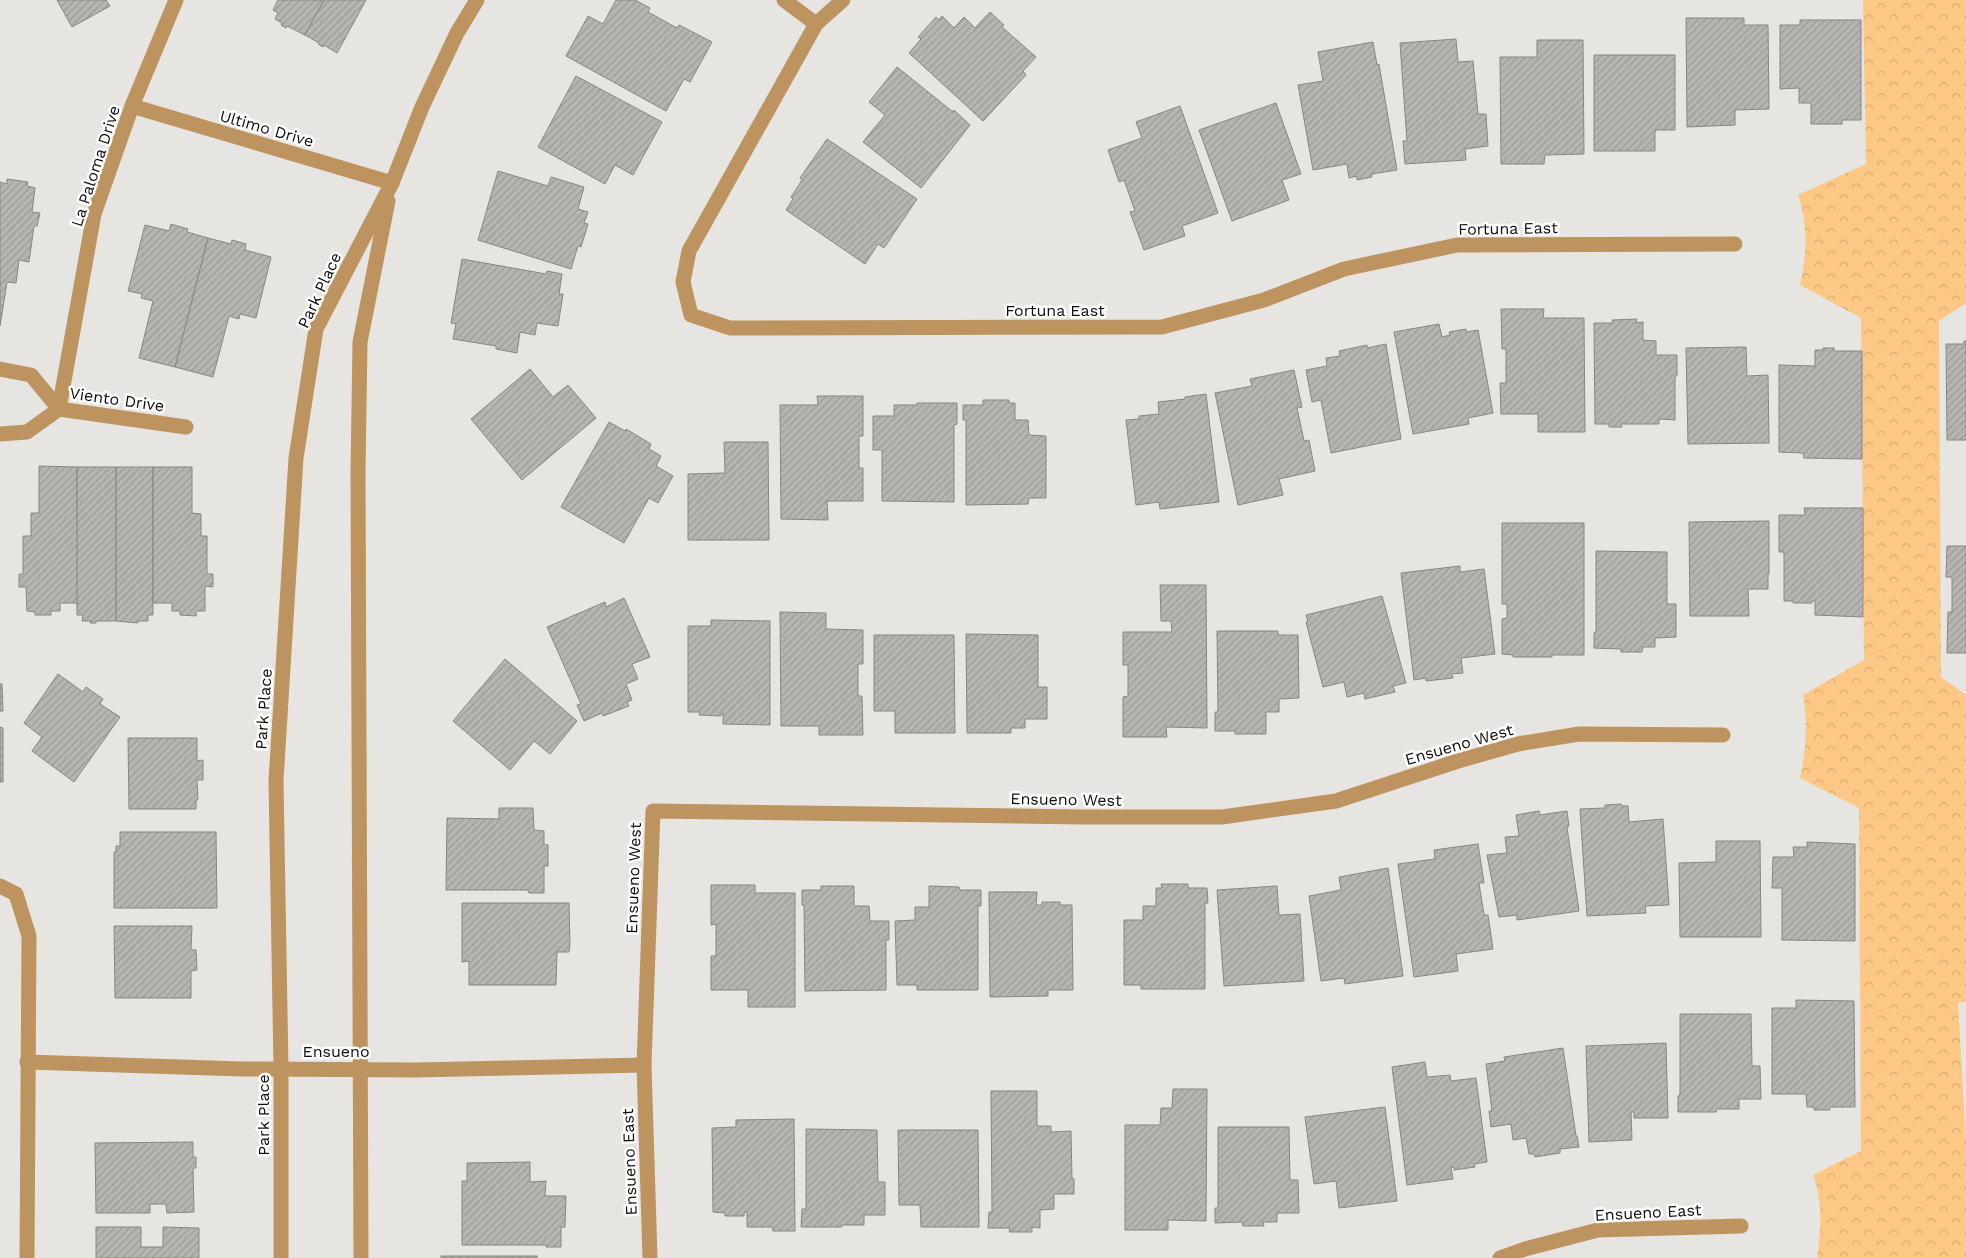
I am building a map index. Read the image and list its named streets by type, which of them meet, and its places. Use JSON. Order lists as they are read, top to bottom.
{
  "streets": {
    "street": [
      "Ultimo Drive",
      "La Paloma Drive",
      "Fortuna East",
      "Park Place",
      "Viento Drive",
      "Ensueno West",
      "Ensueno",
      "Ensueno East"
    ]
  },
  "crossings": [
    ["Ultimo Drive", "La Paloma Drive"],
    ["Ultimo Drive", "Park Place"],
    ["La Paloma Drive", "Viento Drive"],
    ["Park Place", "Ensueno"],
    ["Ensueno West", "Ensueno"],
    ["Ensueno West", "Ensueno East"],
    ["Ensueno", "Ensueno East"]
  ]
}
